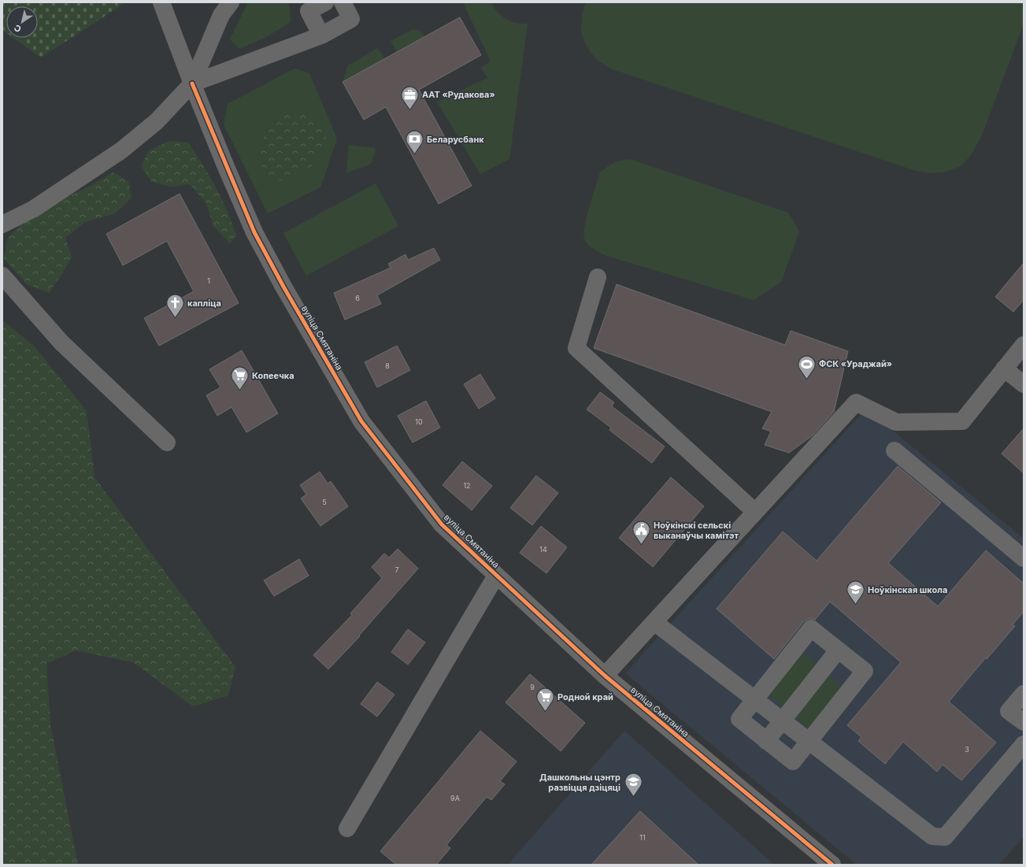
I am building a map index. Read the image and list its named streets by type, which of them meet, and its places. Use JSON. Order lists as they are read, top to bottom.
{
  "streets": {
    "street": ["вуліца Смятаніна"]
  },
  "places": {
    "office": ["ААТ «Рудакова»"],
    "bank": ["Беларусбанк"],
    "church": ["капліца"],
    "sports": ["ФСК «Ураджай»"],
    "supermarket": ["Копеечка", "Родной край"],
    "public building": ["Ноўкінскі сельскі выканаўчы камітэт"],
    "school or university": ["Ноўкінская школа", "Дашкольны цэнтр развіцця дзіцяці"]
  },
  "house_numbers": [
    "1",
    "6",
    "8",
    "10",
    "12",
    "5",
    "14",
    "7",
    "9",
    "3",
    "9А",
    "11"
  ],
  "north": "bottom left"
}
